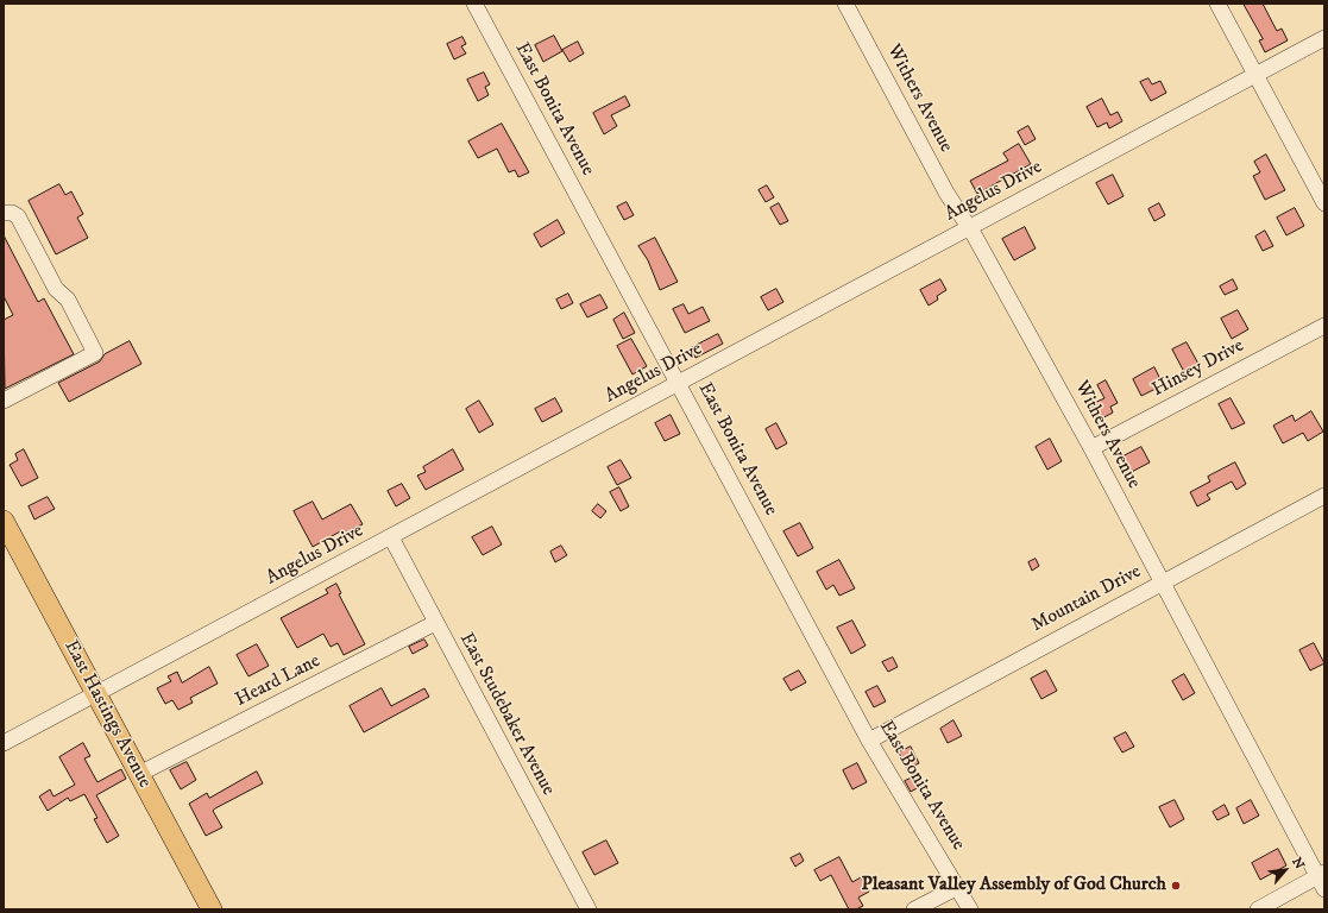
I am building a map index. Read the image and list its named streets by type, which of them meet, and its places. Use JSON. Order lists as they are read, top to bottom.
{
  "streets": {
    "main road": ["East Hastings Avenue"],
    "street": [
      "Withers Avenue",
      "East Bonita Avenue",
      "Angelus Drive",
      "Hinsey Drive",
      "Mountain Drive",
      "Heard Lane",
      "East Studebaker Avenue"
    ]
  },
  "crossings": [
    ["Withers Avenue", "Angelus Drive"],
    ["Withers Avenue", "Hinsey Drive"],
    ["Withers Avenue", "Mountain Drive"],
    ["East Bonita Avenue", "Angelus Drive"],
    ["East Bonita Avenue", "Mountain Drive"],
    ["Angelus Drive", "East Hastings Avenue"],
    ["Angelus Drive", "East Studebaker Avenue"],
    ["Heard Lane", "East Hastings Avenue"],
    ["Heard Lane", "East Studebaker Avenue"]
  ],
  "places": ["Pleasant Valley Assembly of God Church"],
  "north": "top right"
}
